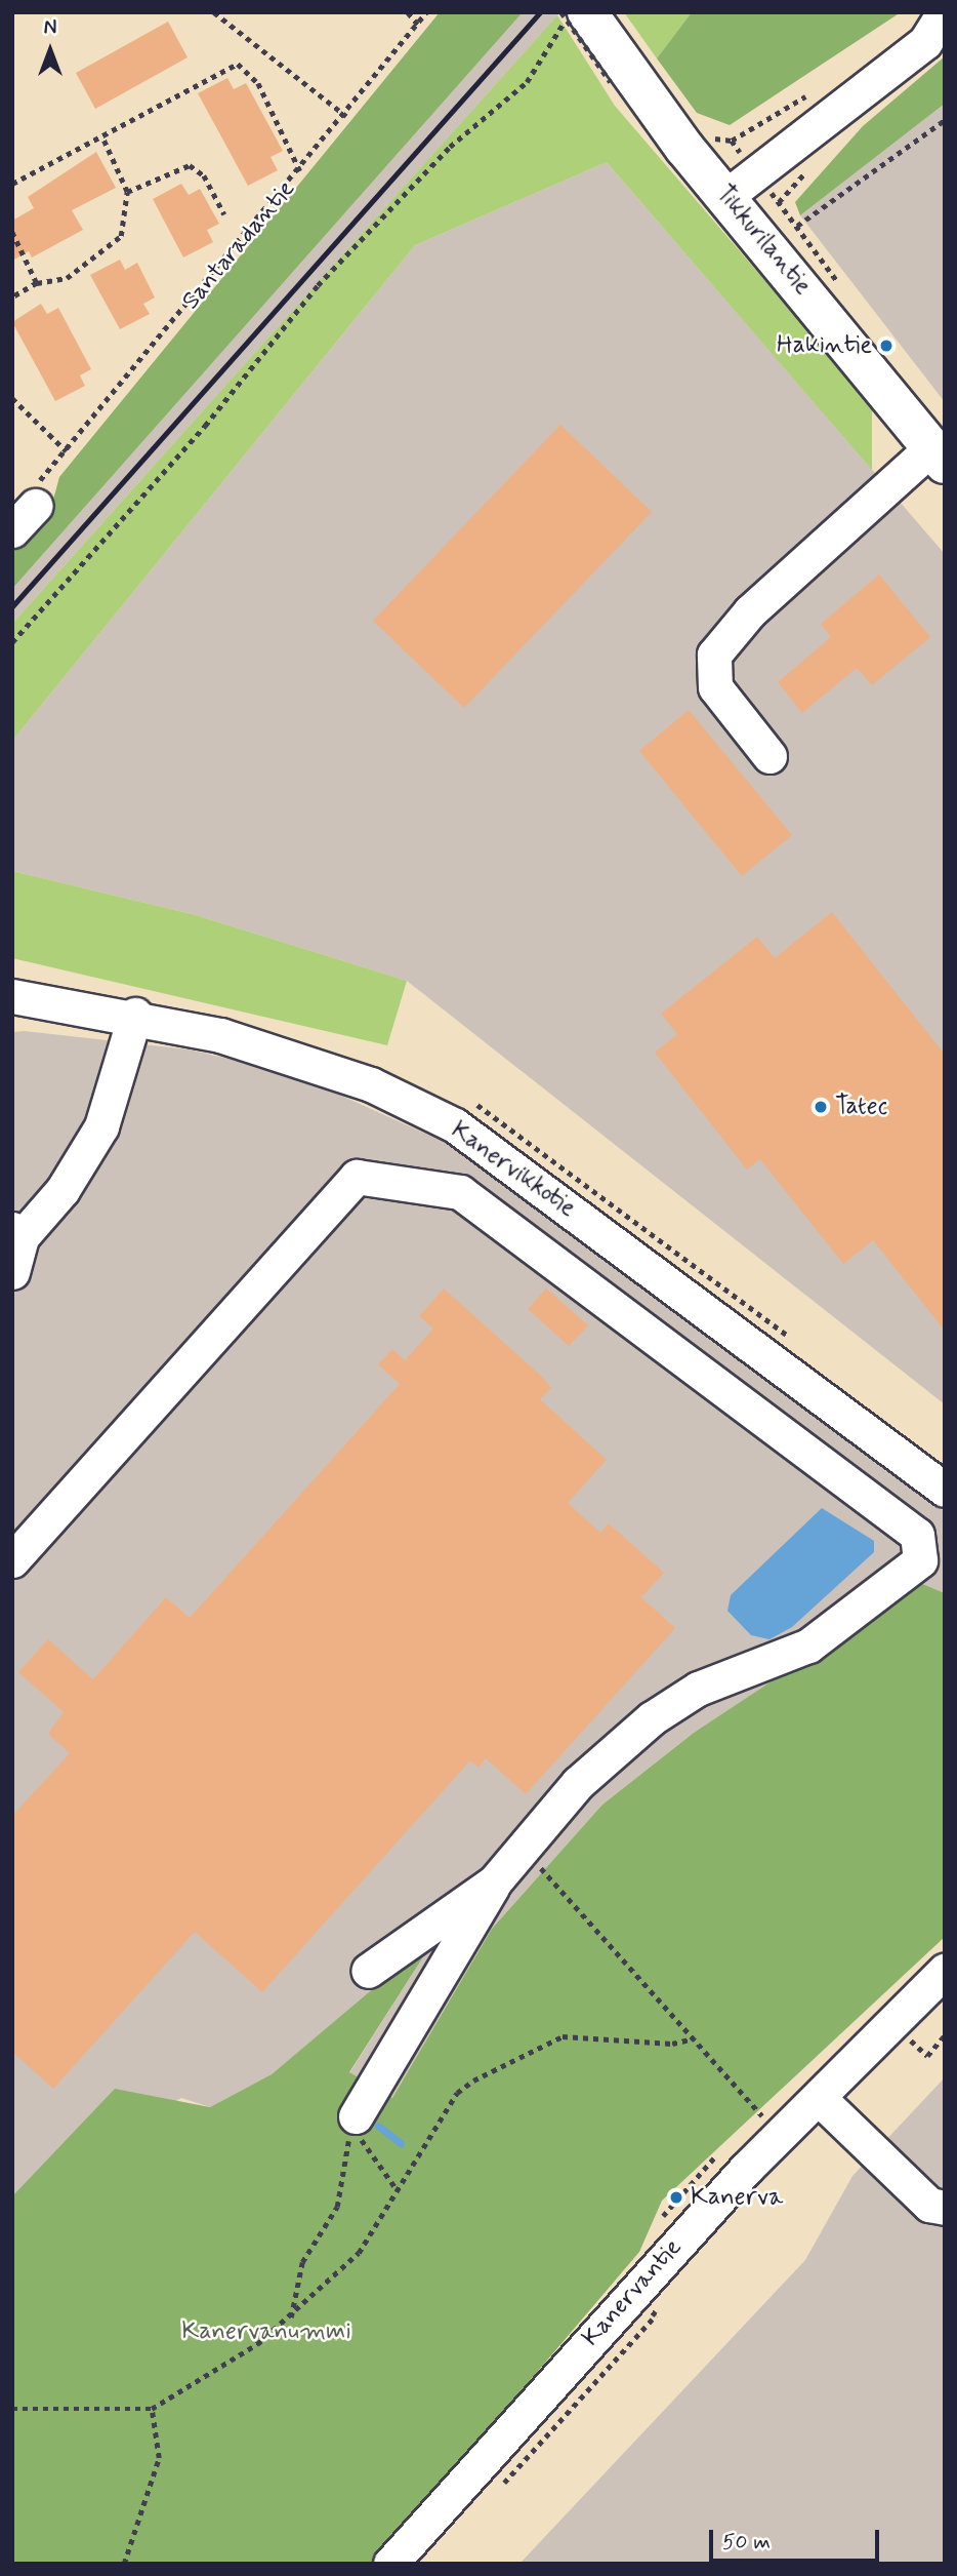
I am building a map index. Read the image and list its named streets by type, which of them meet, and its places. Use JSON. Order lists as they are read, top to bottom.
{
  "streets": {
    "main road": ["Tikkurilantie"],
    "street": ["Kanervikkotie", "Kanervantie"],
    "path": ["Santaradantie"]
  },
  "parks": ["Kanervanummi"],
  "places": ["Hakintie", "Tatec", "Kanerva"],
  "scale_bar": "50 m",
  "north": "top"
}
